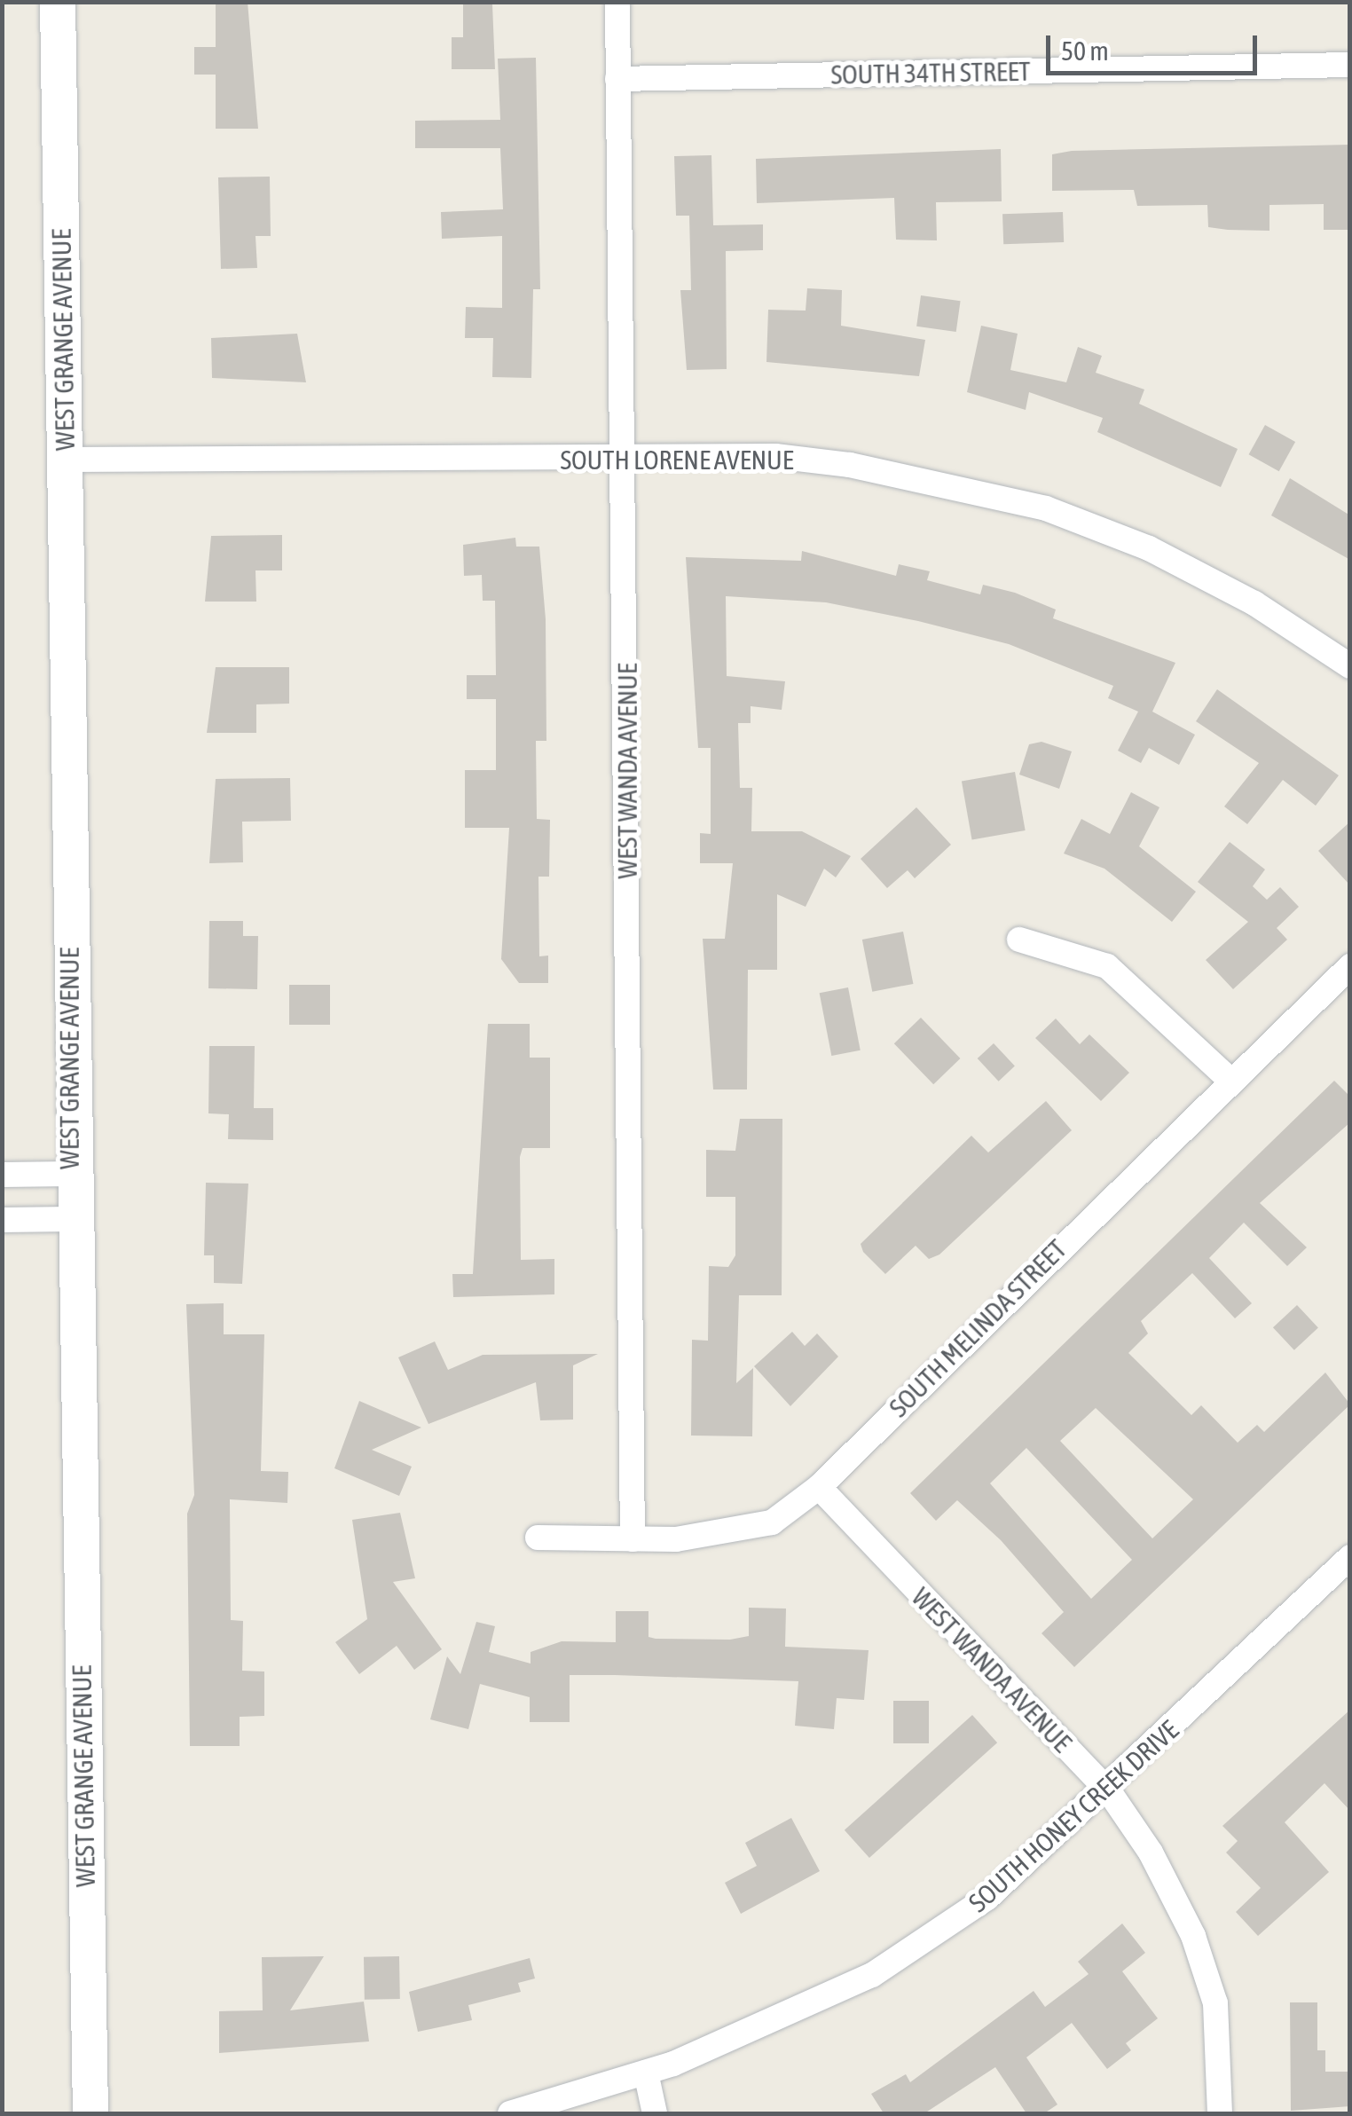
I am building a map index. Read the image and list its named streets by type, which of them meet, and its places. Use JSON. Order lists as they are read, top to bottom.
{
  "streets": {
    "street": [
      "SOUTH 34TH STREET",
      "WEST GRANGE AVENUE",
      "SOUTH LORENE AVENUE",
      "WEST WANDA AVENUE",
      "SOUTH MELINDA STREET",
      "SOUTH HONEY CREEK DRIVE"
    ]
  },
  "crossings": [
    ["SOUTH 34TH STREET", "WEST WANDA AVENUE"],
    ["WEST GRANGE AVENUE", "SOUTH LORENE AVENUE"],
    ["SOUTH LORENE AVENUE", "WEST WANDA AVENUE"],
    ["WEST WANDA AVENUE", "SOUTH MELINDA STREET"],
    ["WEST WANDA AVENUE", "SOUTH HONEY CREEK DRIVE"]
  ],
  "scale_bar": "50 m"
}
